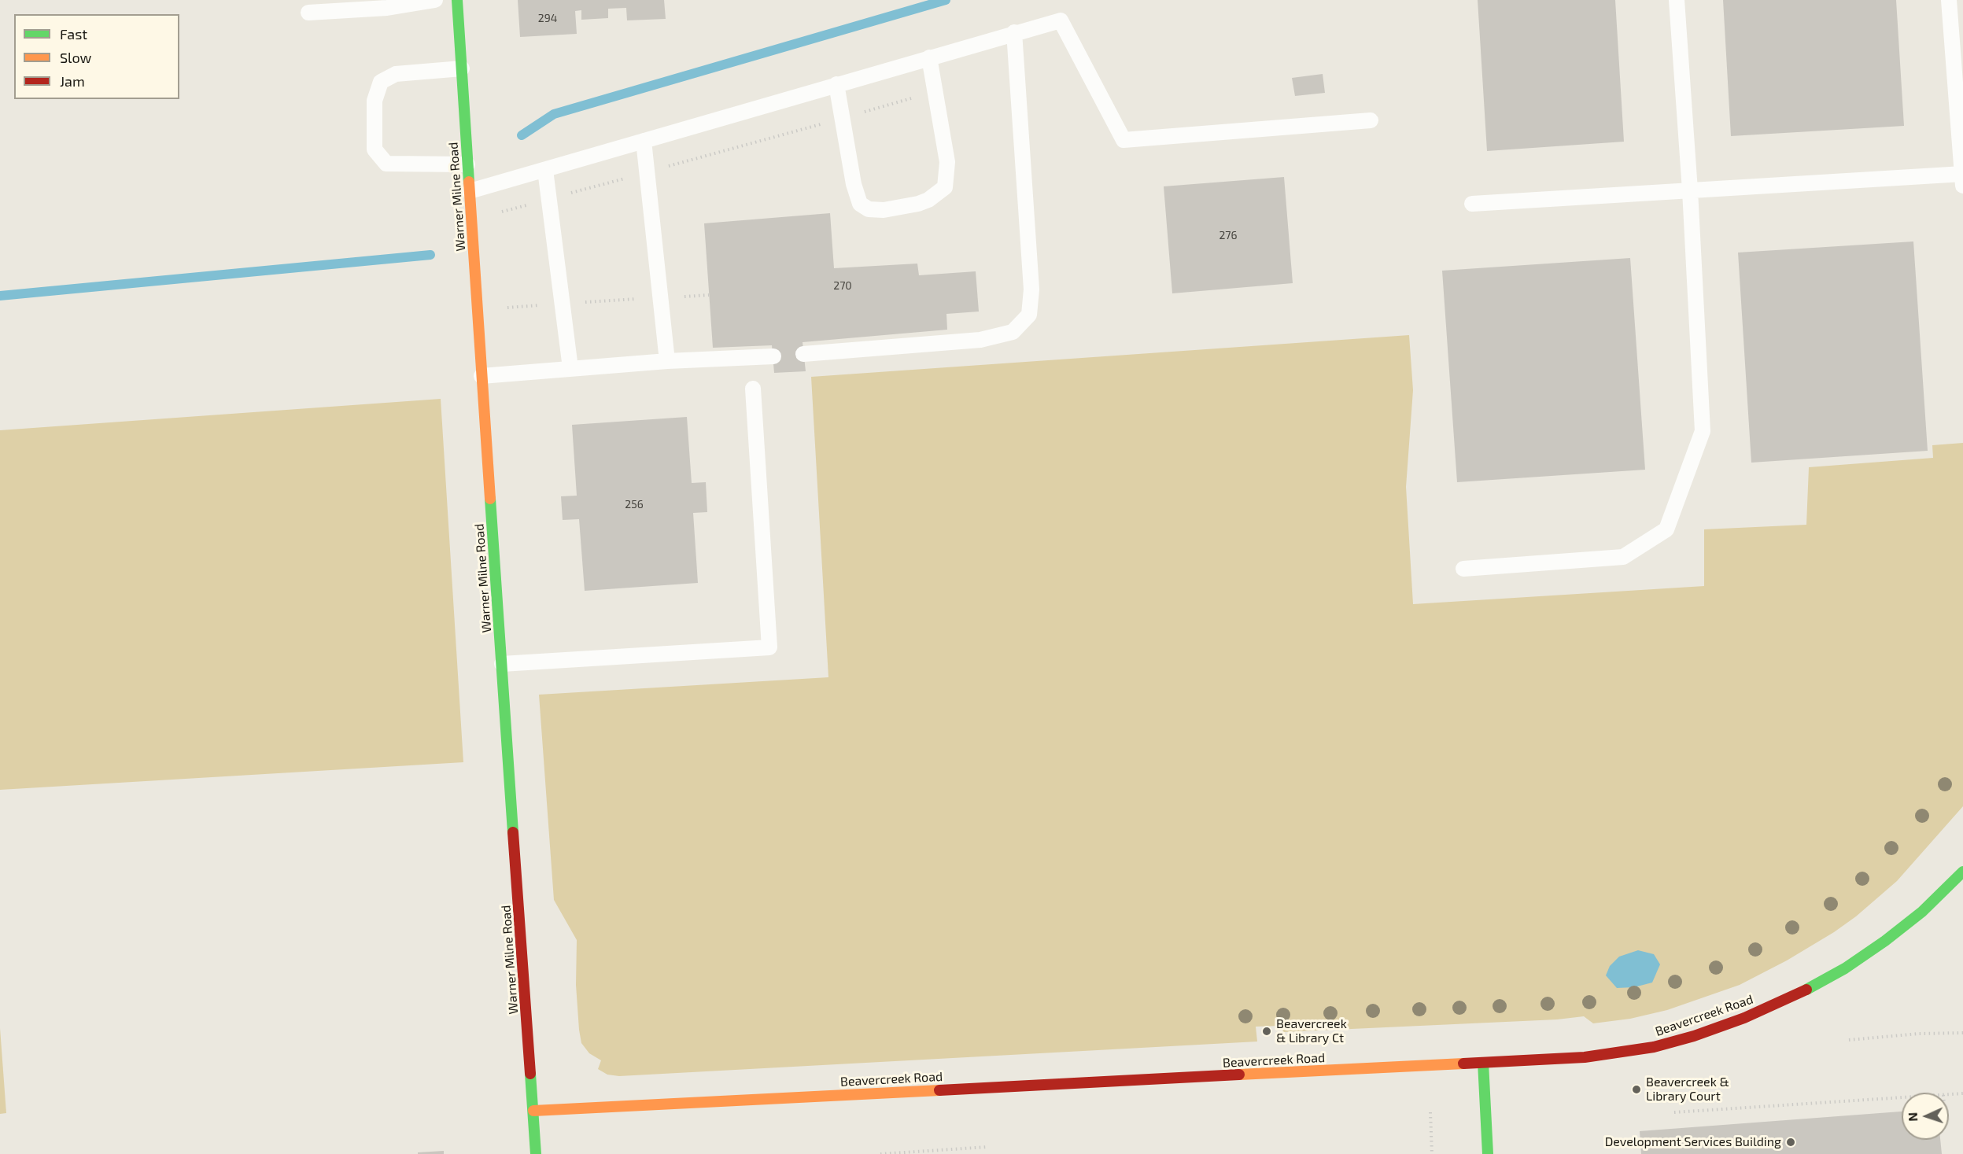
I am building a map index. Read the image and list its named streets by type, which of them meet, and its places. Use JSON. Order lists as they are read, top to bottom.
{
  "streets": {
    "main road": ["Warner Milne Road", "Beavercreek Road"]
  },
  "crossings": [
    ["Warner Milne Road", "Beavercreek Road"]
  ],
  "places": ["Beavercreek & Library Ct", "Beavercreek & Library Court", "Development Services Building"],
  "house_numbers": [
    "294",
    "276",
    "270",
    "256"
  ],
  "legend": ["Fast", "Slow", "Jam"],
  "north": "left"
}
